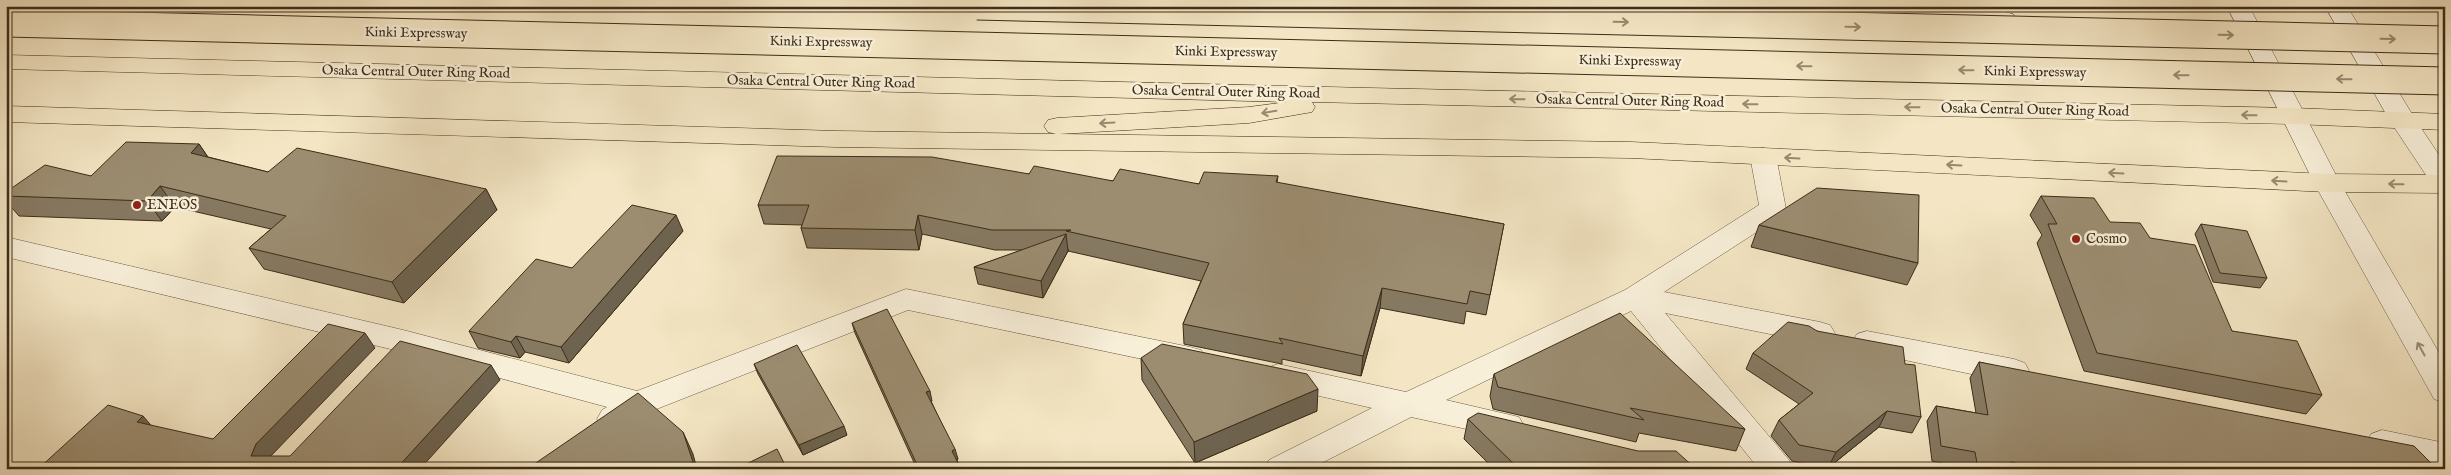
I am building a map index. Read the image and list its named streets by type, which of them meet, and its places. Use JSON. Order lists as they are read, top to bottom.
{
  "streets": {
    "main road": ["Kinki Expressway", "Osaka Central Outer Ring Road"]
  },
  "places": ["ENEOS", "Cosmo"]
}
